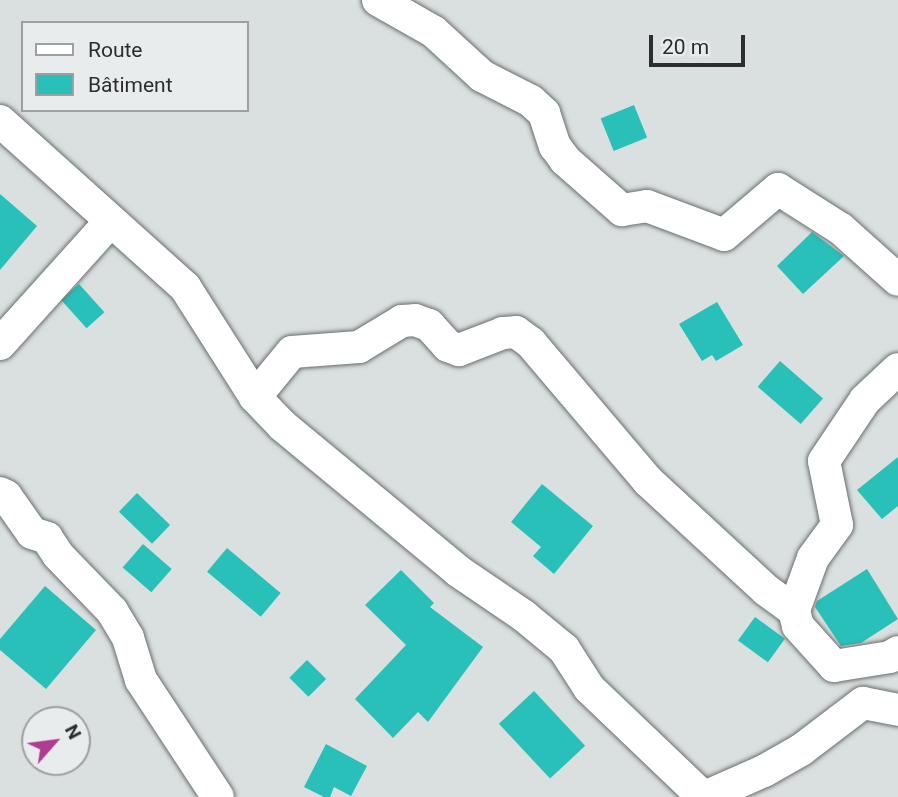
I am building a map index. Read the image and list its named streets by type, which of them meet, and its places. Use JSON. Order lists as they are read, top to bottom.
{
  "legend": ["Route", "Bâtiment"],
  "scale_bar": "20 m",
  "north": "top right"
}
